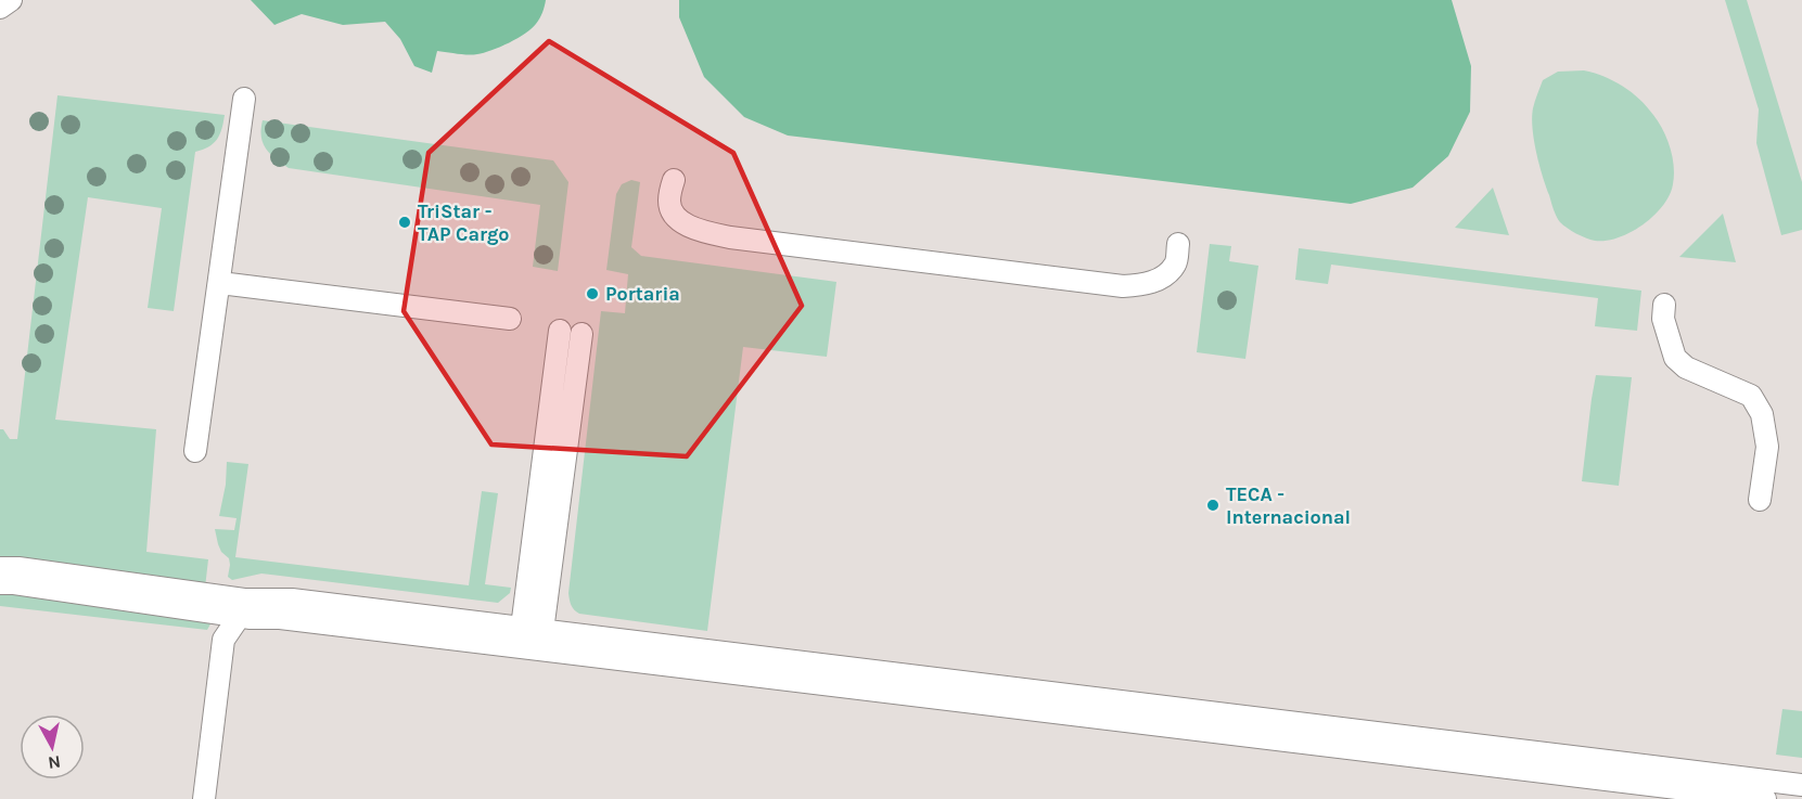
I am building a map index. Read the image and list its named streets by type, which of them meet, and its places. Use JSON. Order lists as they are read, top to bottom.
{
  "places": ["TriStar - TAP Cargo", "Portaria", "TECA - Internacional"],
  "north": "bottom"
}
